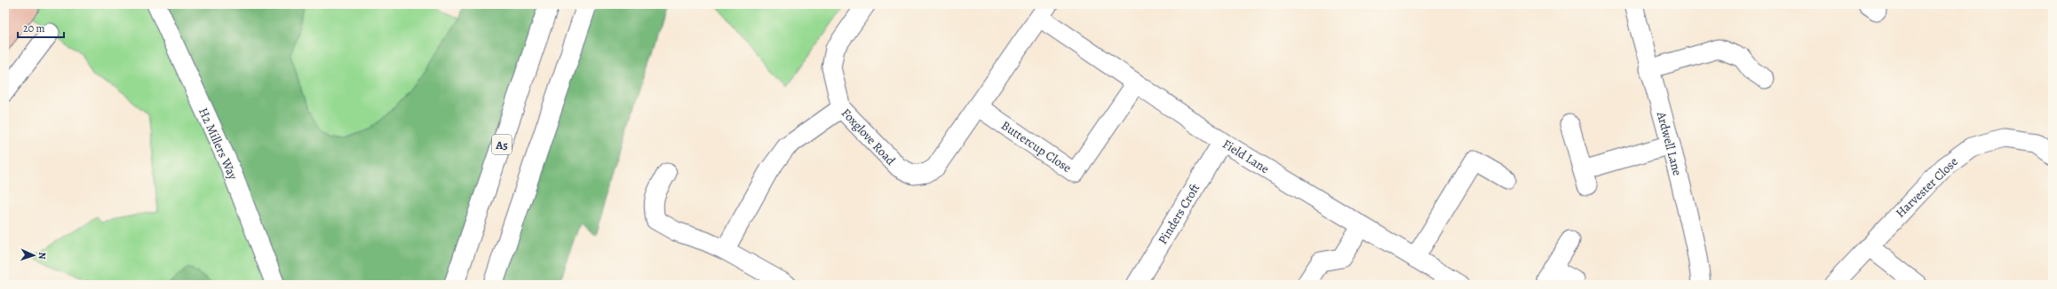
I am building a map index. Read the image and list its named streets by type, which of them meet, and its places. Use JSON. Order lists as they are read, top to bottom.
{
  "streets": {
    "highway": ["A5"],
    "street": [
      "Foxglove Road",
      "H2 Millers Way",
      "Ardwell Lane",
      "Buttercup Close",
      "Field Lane",
      "Harvester Close",
      "Pinders Croft"
    ]
  },
  "crossings": [
    ["Foxglove Road", "Buttercup Close"],
    ["Foxglove Road", "Field Lane"],
    ["Buttercup Close", "Field Lane"],
    ["Field Lane", "Pinders Croft"]
  ],
  "scale_bar": "20 m",
  "north": "right"
}
